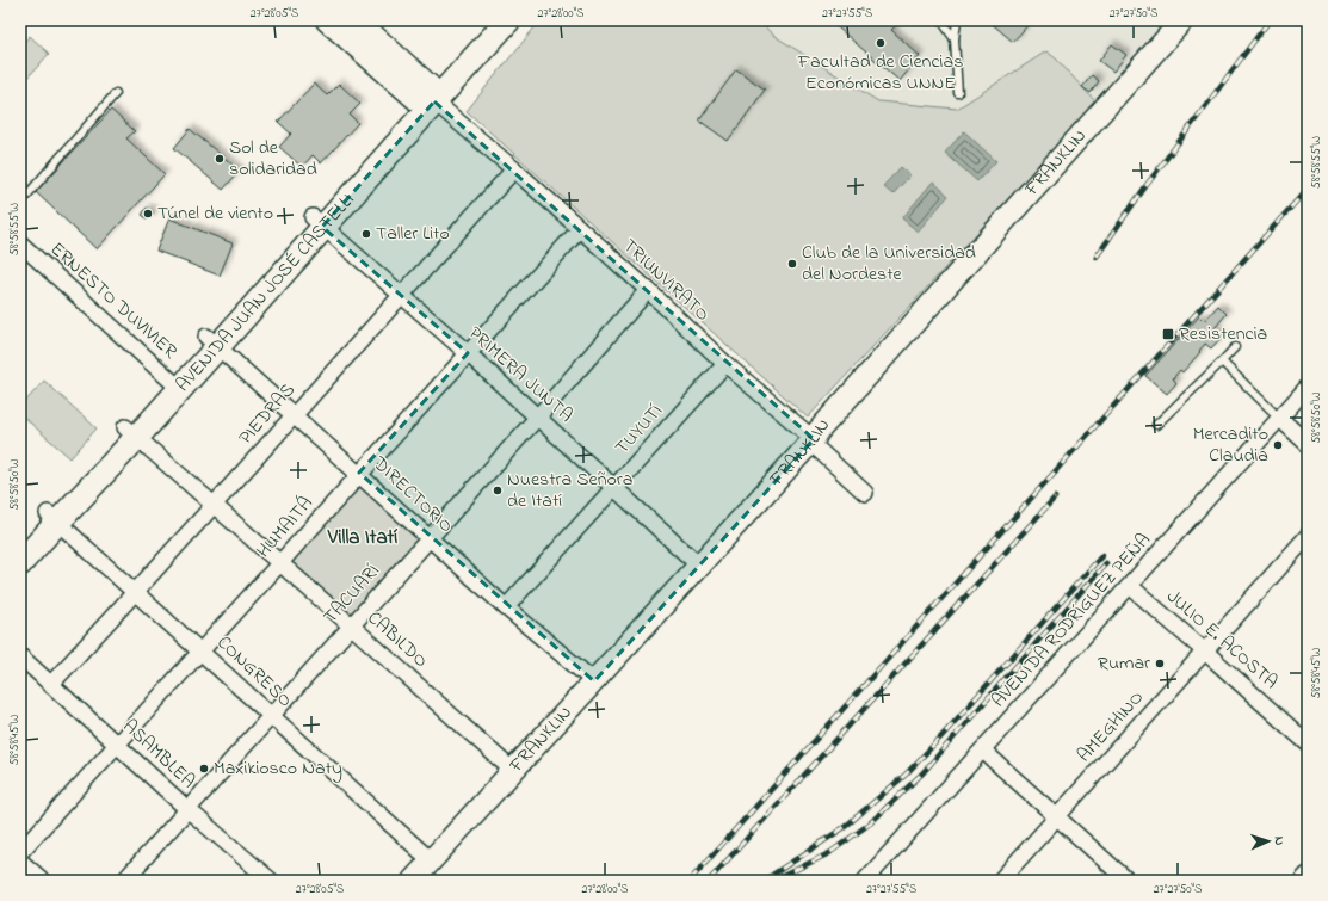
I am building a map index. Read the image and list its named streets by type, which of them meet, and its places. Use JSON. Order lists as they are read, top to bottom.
{
  "streets": {
    "main road": ["AVENIDA JUAN JOSÉ CASTELLI"],
    "street": [
      "FRANKLIN",
      "TRIUNVIRATO",
      "ERNESTO DUVIVIER",
      "PRIMERA JUNTA",
      "PIEDRAS",
      "TUYUTÍ",
      "DIRECTORIO",
      "HUMAITÁ",
      "TACUARÍ",
      "AVENIDA RODRÍGUEZ PEÑA",
      "CABILDO",
      "JULIO E. ACOSTA",
      "CONGRESO",
      "AMEGHINO",
      "ASAMBLEA"
    ]
  },
  "crossings": [
    ["FRANKLIN", "TRIUNVIRATO"],
    ["FRANKLIN", "PRIMERA JUNTA"],
    ["FRANKLIN", "DIRECTORIO"],
    ["FRANKLIN", "CABILDO"],
    ["FRANKLIN", "CONGRESO"],
    ["TRIUNVIRATO", "AVENIDA JUAN JOSÉ CASTELLI"],
    ["TRIUNVIRATO", "PIEDRAS"],
    ["TRIUNVIRATO", "TUYUTÍ"],
    ["TRIUNVIRATO", "HUMAITÁ"],
    ["TRIUNVIRATO", "TACUARÍ"],
    ["AVENIDA JUAN JOSÉ CASTELLI", "ERNESTO DUVIVIER"],
    ["AVENIDA JUAN JOSÉ CASTELLI", "PRIMERA JUNTA"],
    ["AVENIDA JUAN JOSÉ CASTELLI", "DIRECTORIO"],
    ["AVENIDA JUAN JOSÉ CASTELLI", "CABILDO"],
    ["AVENIDA JUAN JOSÉ CASTELLI", "CONGRESO"],
    ["PRIMERA JUNTA", "PIEDRAS"],
    ["PRIMERA JUNTA", "TUYUTÍ"],
    ["PRIMERA JUNTA", "HUMAITÁ"],
    ["PRIMERA JUNTA", "TACUARÍ"],
    ["PIEDRAS", "DIRECTORIO"],
    ["PIEDRAS", "CABILDO"],
    ["PIEDRAS", "CONGRESO"],
    ["PIEDRAS", "ASAMBLEA"],
    ["TUYUTÍ", "DIRECTORIO"],
    ["DIRECTORIO", "HUMAITÁ"],
    ["DIRECTORIO", "TACUARÍ"],
    ["HUMAITÁ", "CABILDO"],
    ["HUMAITÁ", "CONGRESO"],
    ["HUMAITÁ", "ASAMBLEA"],
    ["TACUARÍ", "CABILDO"],
    ["TACUARÍ", "CONGRESO"],
    ["TACUARÍ", "ASAMBLEA"],
    ["AVENIDA RODRÍGUEZ PEÑA", "JULIO E. ACOSTA"],
    ["JULIO E. ACOSTA", "AMEGHINO"]
  ],
  "districts": ["Villa Itatí"],
  "places": {
    "other": [
      "Facultad de Ciencias Económicas UNNE",
      "Sol de solidaridad",
      "Túnel de viento",
      "Taller Lito",
      "Club de la Universidad del Nordeste",
      "Mercadito Claudia",
      "Nuestra Señora de Itatí",
      "Rumar",
      "Maxikiosco Naty"
    ],
    "transit": ["Resistencia"]
  },
  "north": "right",
  "coordinates": [
    "27°28'05\"S",
    "27°28'00\"S",
    "27°27'55\"S",
    "27°27'50\"S",
    "58°58'55\"W",
    "58°58'50\"W",
    "58°58'45\"W"
  ]
}
